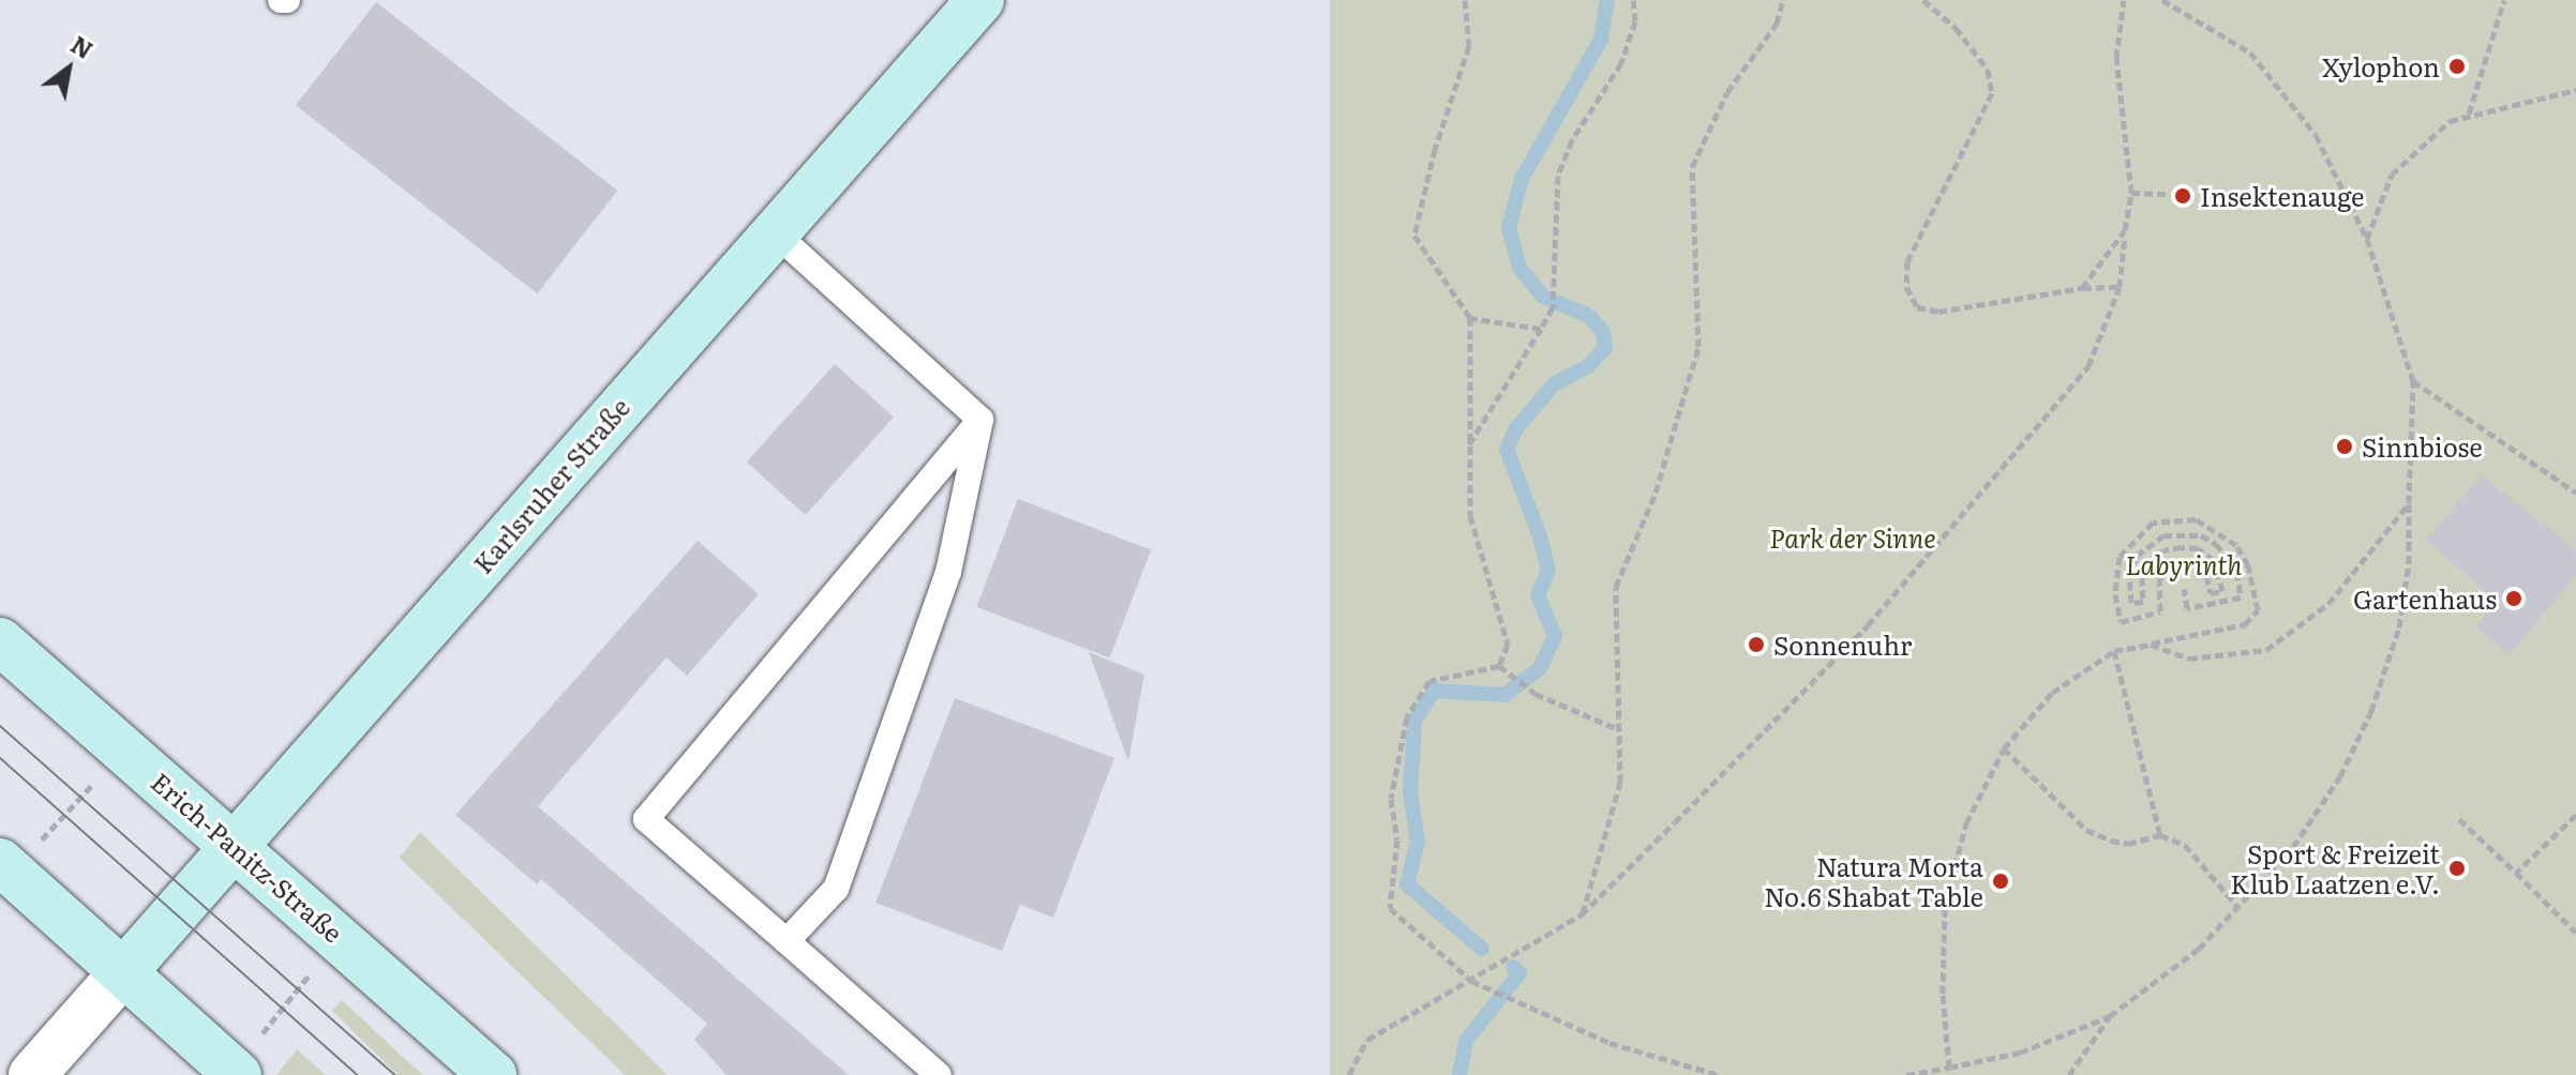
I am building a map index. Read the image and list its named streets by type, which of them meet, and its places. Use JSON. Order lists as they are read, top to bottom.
{
  "streets": {
    "main road": ["Karlsruher Straße", "Erich-Panitz-Straße"]
  },
  "crossings": [
    ["Karlsruher Straße", "Erich-Panitz-Straße"]
  ],
  "parks": ["Park der Sinne", "Labyrinth"],
  "places": [
    "Xylophon",
    "Insektenauge",
    "Sinnbiose",
    "Gartenhaus",
    "Sonnenuhr",
    "Sport & Freizeit Klub Laatzen e.V.",
    "Natura Morta No.6 Shabat Table"
  ],
  "north": "top right"
}
